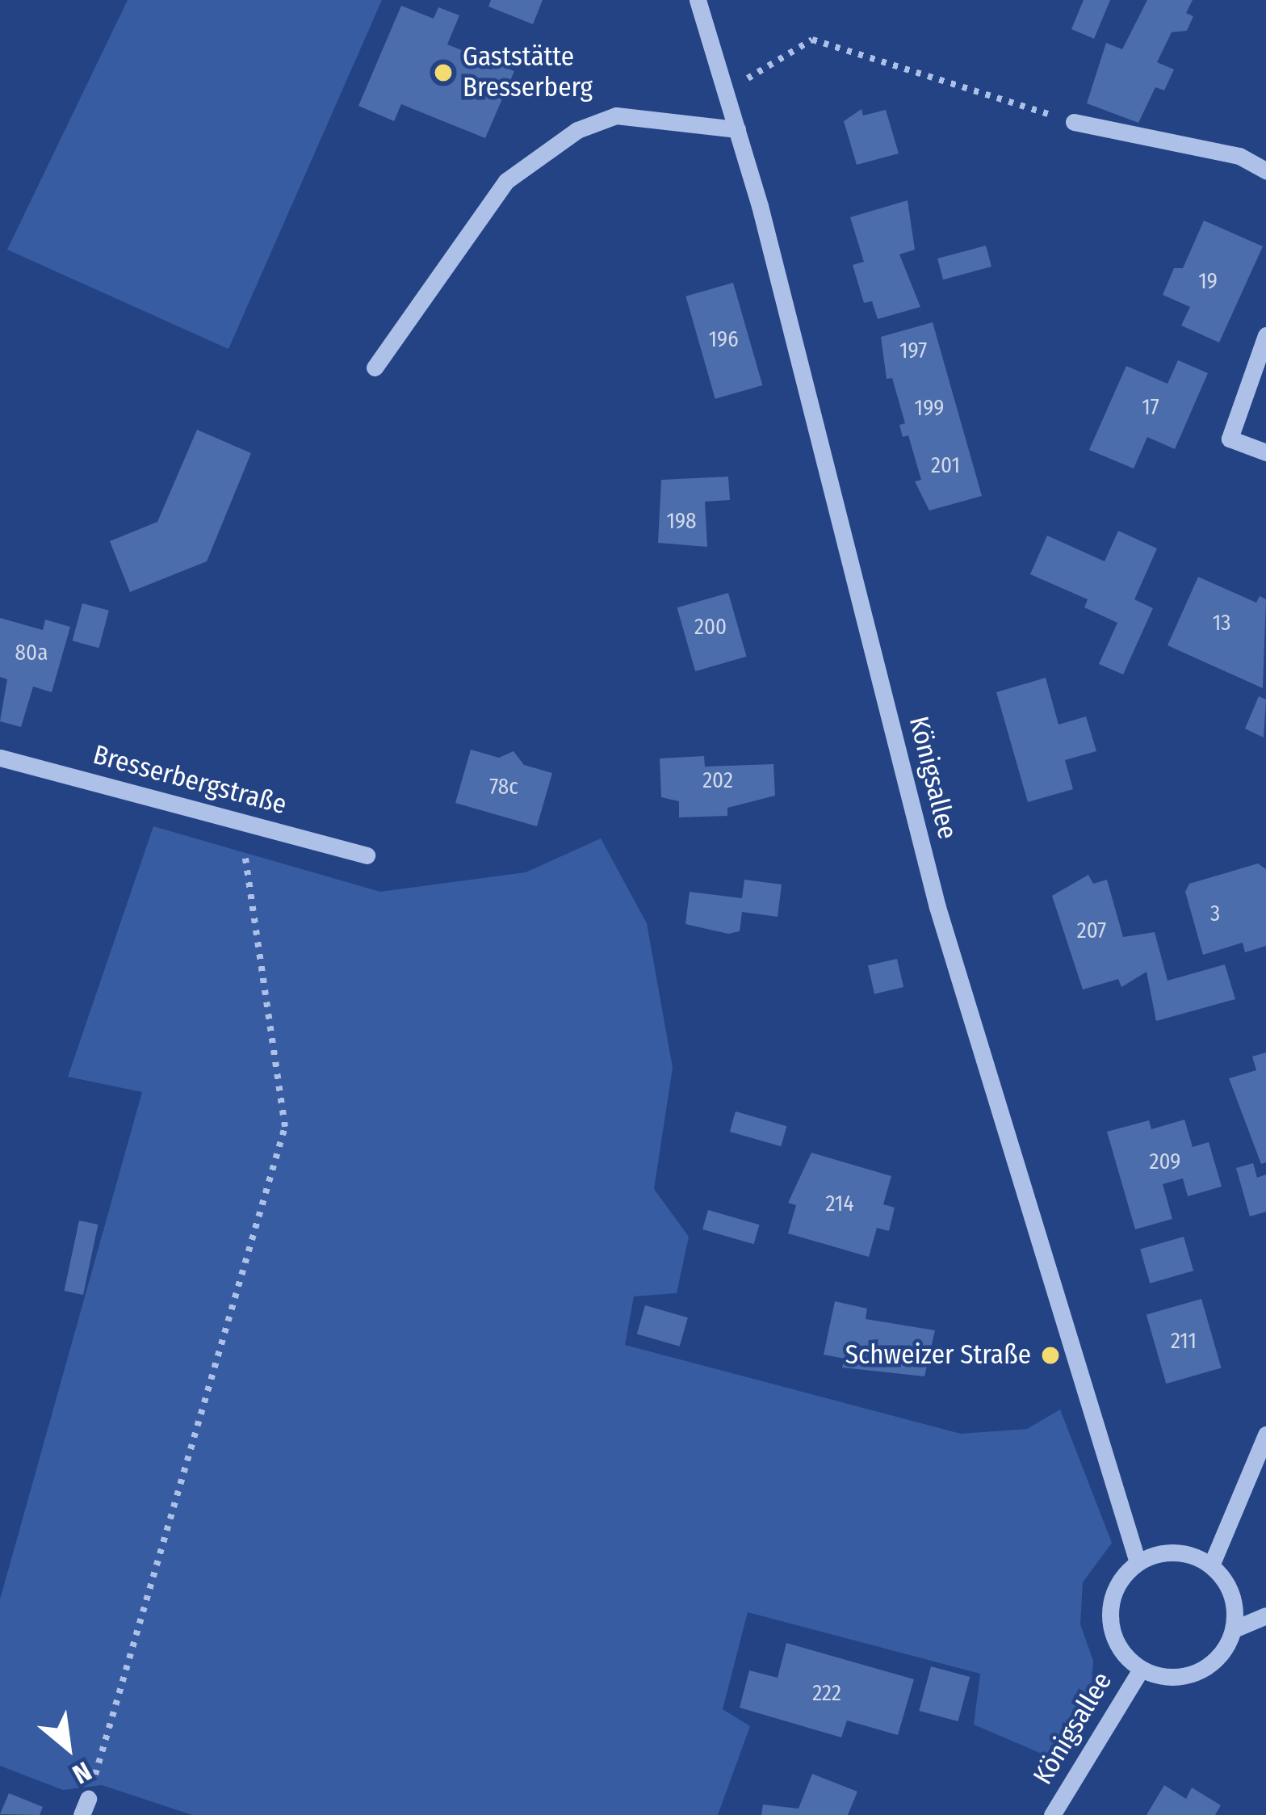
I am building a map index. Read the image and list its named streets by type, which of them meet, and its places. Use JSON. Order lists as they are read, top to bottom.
{
  "streets": {
    "street": ["Königsallee", "Bresserbergstraße"]
  },
  "places": ["Gaststätte Bresserberg", "Schweizer Straße"],
  "house_numbers": [
    "19",
    "196",
    "197",
    "17",
    "199",
    "201",
    "198",
    "13",
    "200",
    "80a",
    "202",
    "78c",
    "3",
    "207",
    "209",
    "214",
    "211",
    "222"
  ],
  "north": "bottom right"
}
